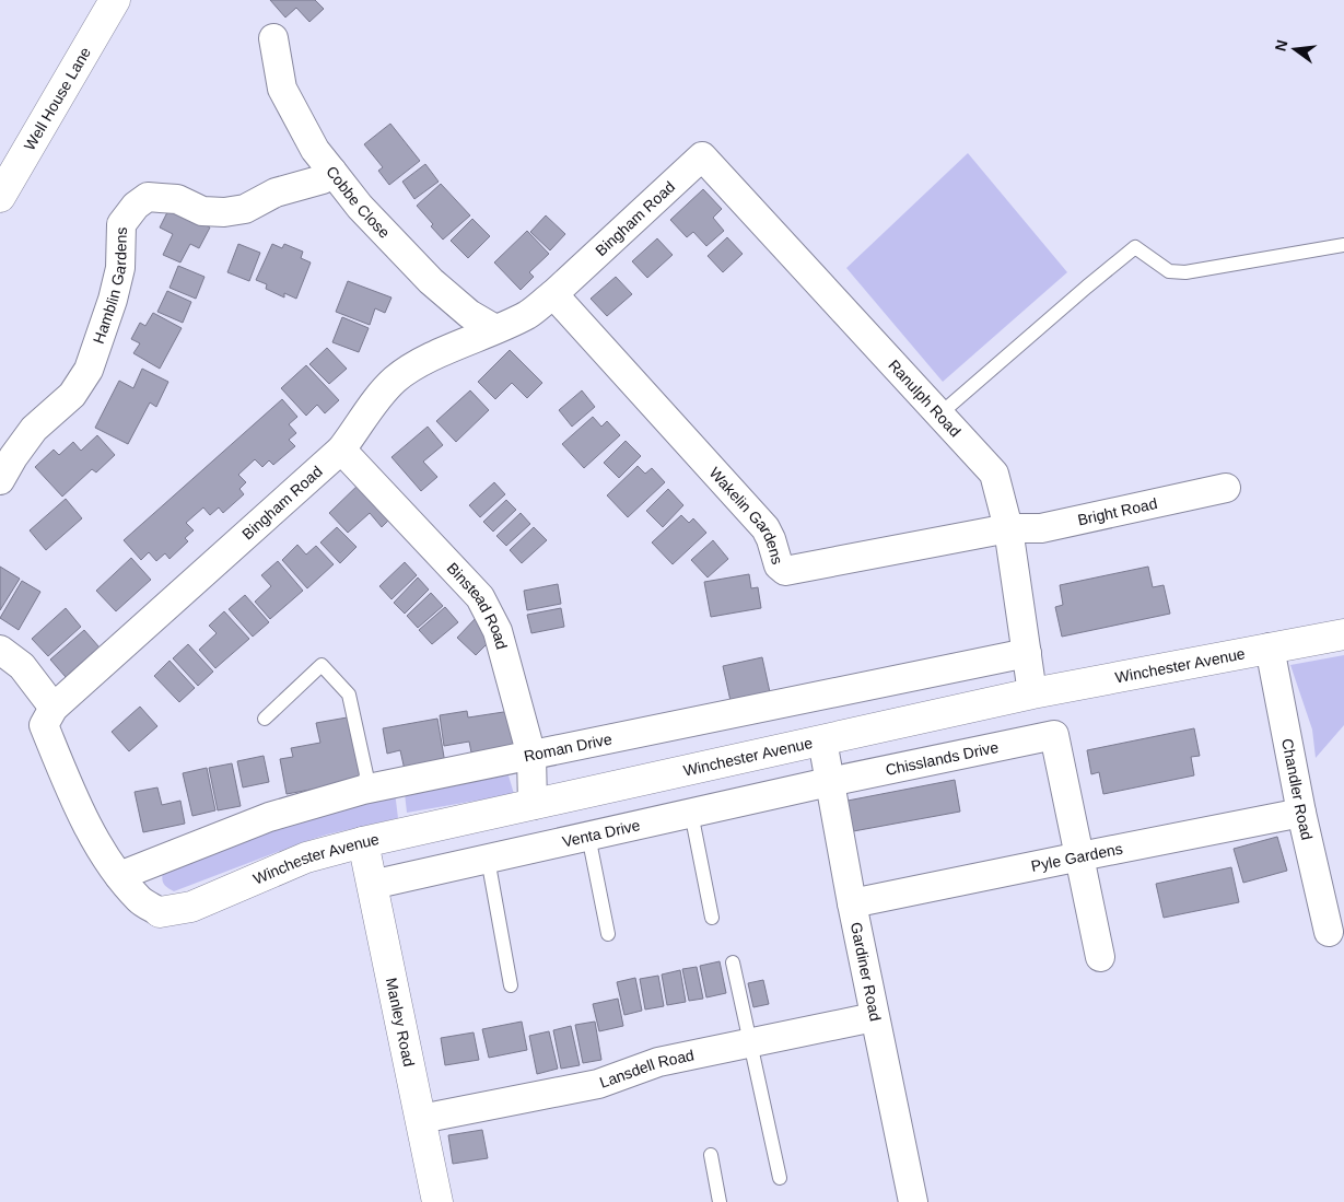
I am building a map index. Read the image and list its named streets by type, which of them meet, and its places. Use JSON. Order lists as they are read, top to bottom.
{
  "streets": {
    "street": [
      "Well House Lane",
      "Cobbe Close",
      "Bingham Road",
      "Hamblin Gardens",
      "Ranulph Road",
      "Bright Road",
      "Wakelin Gardens",
      "Binstead Road",
      "Winchester Avenue",
      "Roman Drive",
      "Chisslands Drive",
      "Chandler Road",
      "Venta Drive",
      "Pyle Gardens",
      "Gardiner Road",
      "Manley Road",
      "Lansdell Road"
    ]
  },
  "crossings": [
    ["Cobbe Close", "Bingham Road"],
    ["Cobbe Close", "Hamblin Gardens"],
    ["Bingham Road", "Ranulph Road"],
    ["Bingham Road", "Wakelin Gardens"],
    ["Bingham Road", "Binstead Road"],
    ["Ranulph Road", "Bright Road"],
    ["Ranulph Road", "Wakelin Gardens"],
    ["Ranulph Road", "Winchester Avenue"],
    ["Ranulph Road", "Roman Drive"],
    ["Bright Road", "Wakelin Gardens"],
    ["Binstead Road", "Winchester Avenue"],
    ["Binstead Road", "Roman Drive"],
    ["Winchester Avenue", "Chandler Road"],
    ["Winchester Avenue", "Gardiner Road"],
    ["Winchester Avenue", "Manley Road"],
    ["Chisslands Drive", "Venta Drive"],
    ["Chisslands Drive", "Pyle Gardens"],
    ["Chisslands Drive", "Gardiner Road"],
    ["Chandler Road", "Pyle Gardens"],
    ["Venta Drive", "Gardiner Road"],
    ["Venta Drive", "Manley Road"],
    ["Pyle Gardens", "Gardiner Road"],
    ["Gardiner Road", "Lansdell Road"],
    ["Manley Road", "Lansdell Road"]
  ],
  "north": "left"
}
